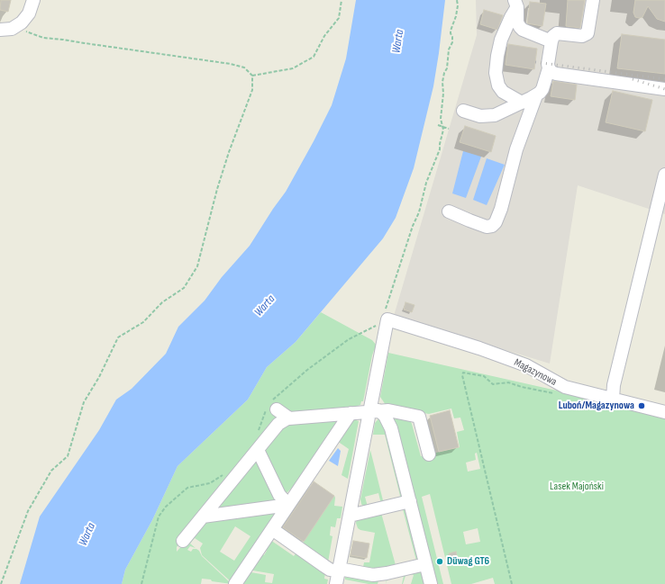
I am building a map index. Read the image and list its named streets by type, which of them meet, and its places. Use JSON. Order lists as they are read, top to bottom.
{
  "streets": {
    "street": ["Magazynowa"]
  },
  "water": ["Warta"],
  "parks": ["Lasek Majoński"],
  "places": ["Luboń/Magazynowa", "Düwag GT6"]
}
